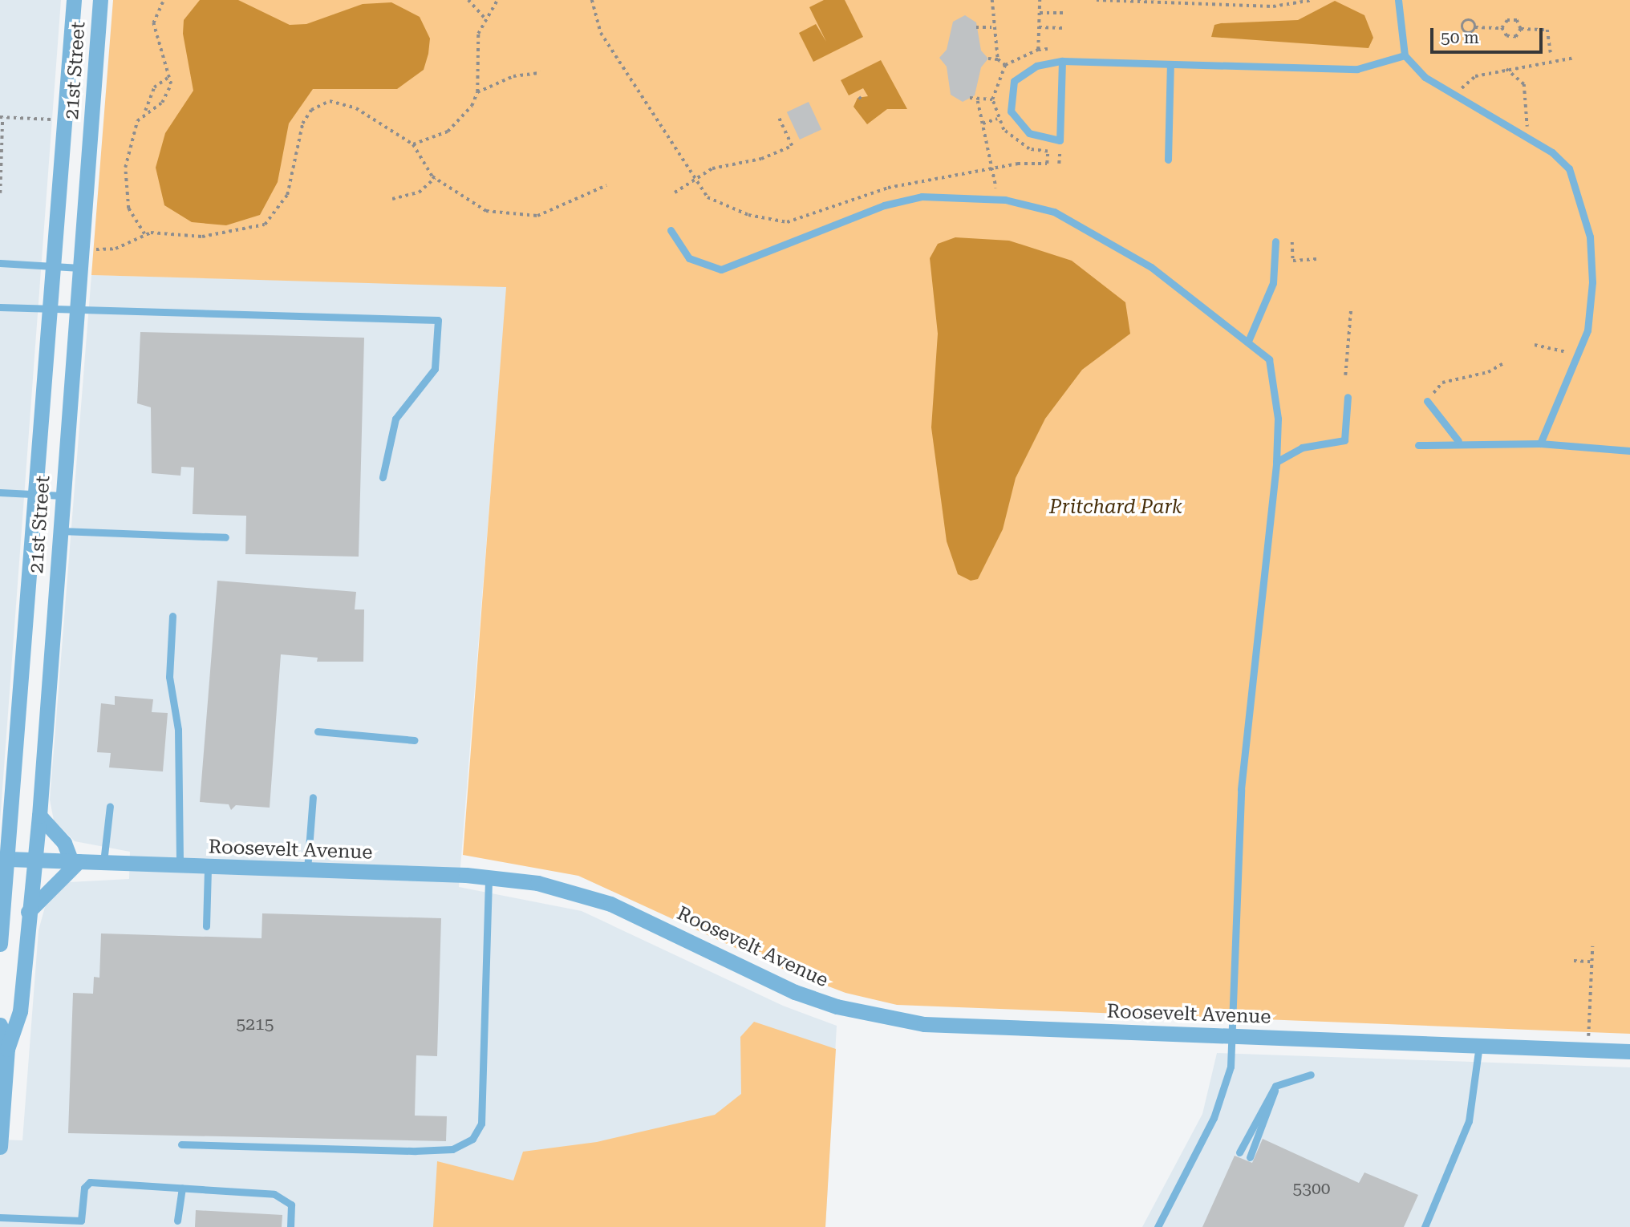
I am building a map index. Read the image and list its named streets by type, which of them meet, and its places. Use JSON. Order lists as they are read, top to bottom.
{
  "streets": {
    "street": ["21st Street", "Roosevelt Avenue"]
  },
  "crossings": [
    ["21st Street", "Roosevelt Avenue"]
  ],
  "parks": ["Pritchard Park"],
  "house_numbers": ["5215", "5300"],
  "scale_bar": "50 m"
}
